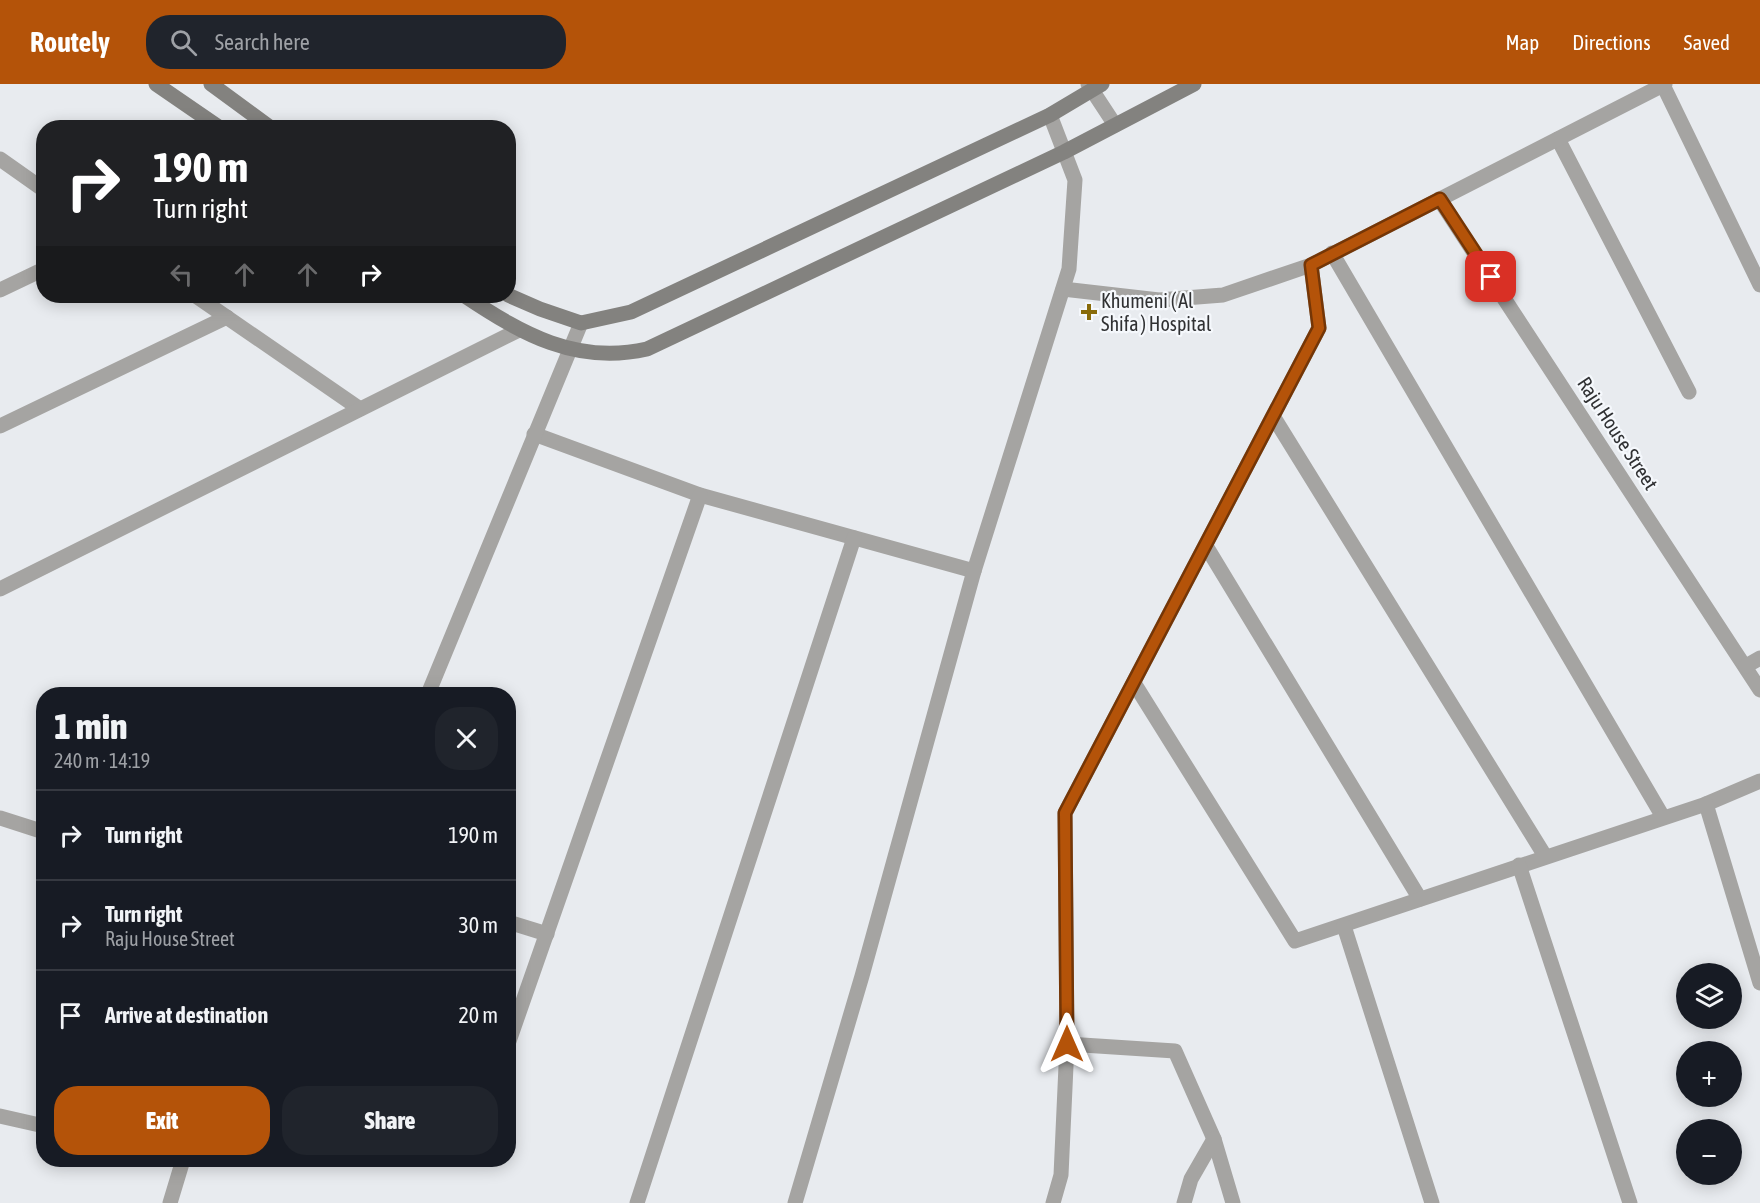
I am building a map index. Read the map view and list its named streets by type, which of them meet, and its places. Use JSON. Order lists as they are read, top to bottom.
{
  "streets": {
    "street": ["Raju House Street"]
  },
  "places": {
    "health": ["Khumeni ( Al Shifa ) Hospital"]
  },
  "page": {
    "header": "Routely",
    "search": "Search here",
    "nav": ["Map", "Directions", "Saved"],
    "turn": ["190 m", "Turn right"],
    "heading": ["1 min", "240 m · 14:19"],
    "list": [
      {
        "name": "Turn right",
        "value": "190 m"
      },
      {
        "name": "Turn right",
        "note": "Raju House Street",
        "value": "30 m"
      },
      {
        "name": "Arrive at destination",
        "value": "20 m"
      }
    ],
    "map_buttons": ["+", "−"],
    "buttons": ["Exit", "Share"]
  }
}
